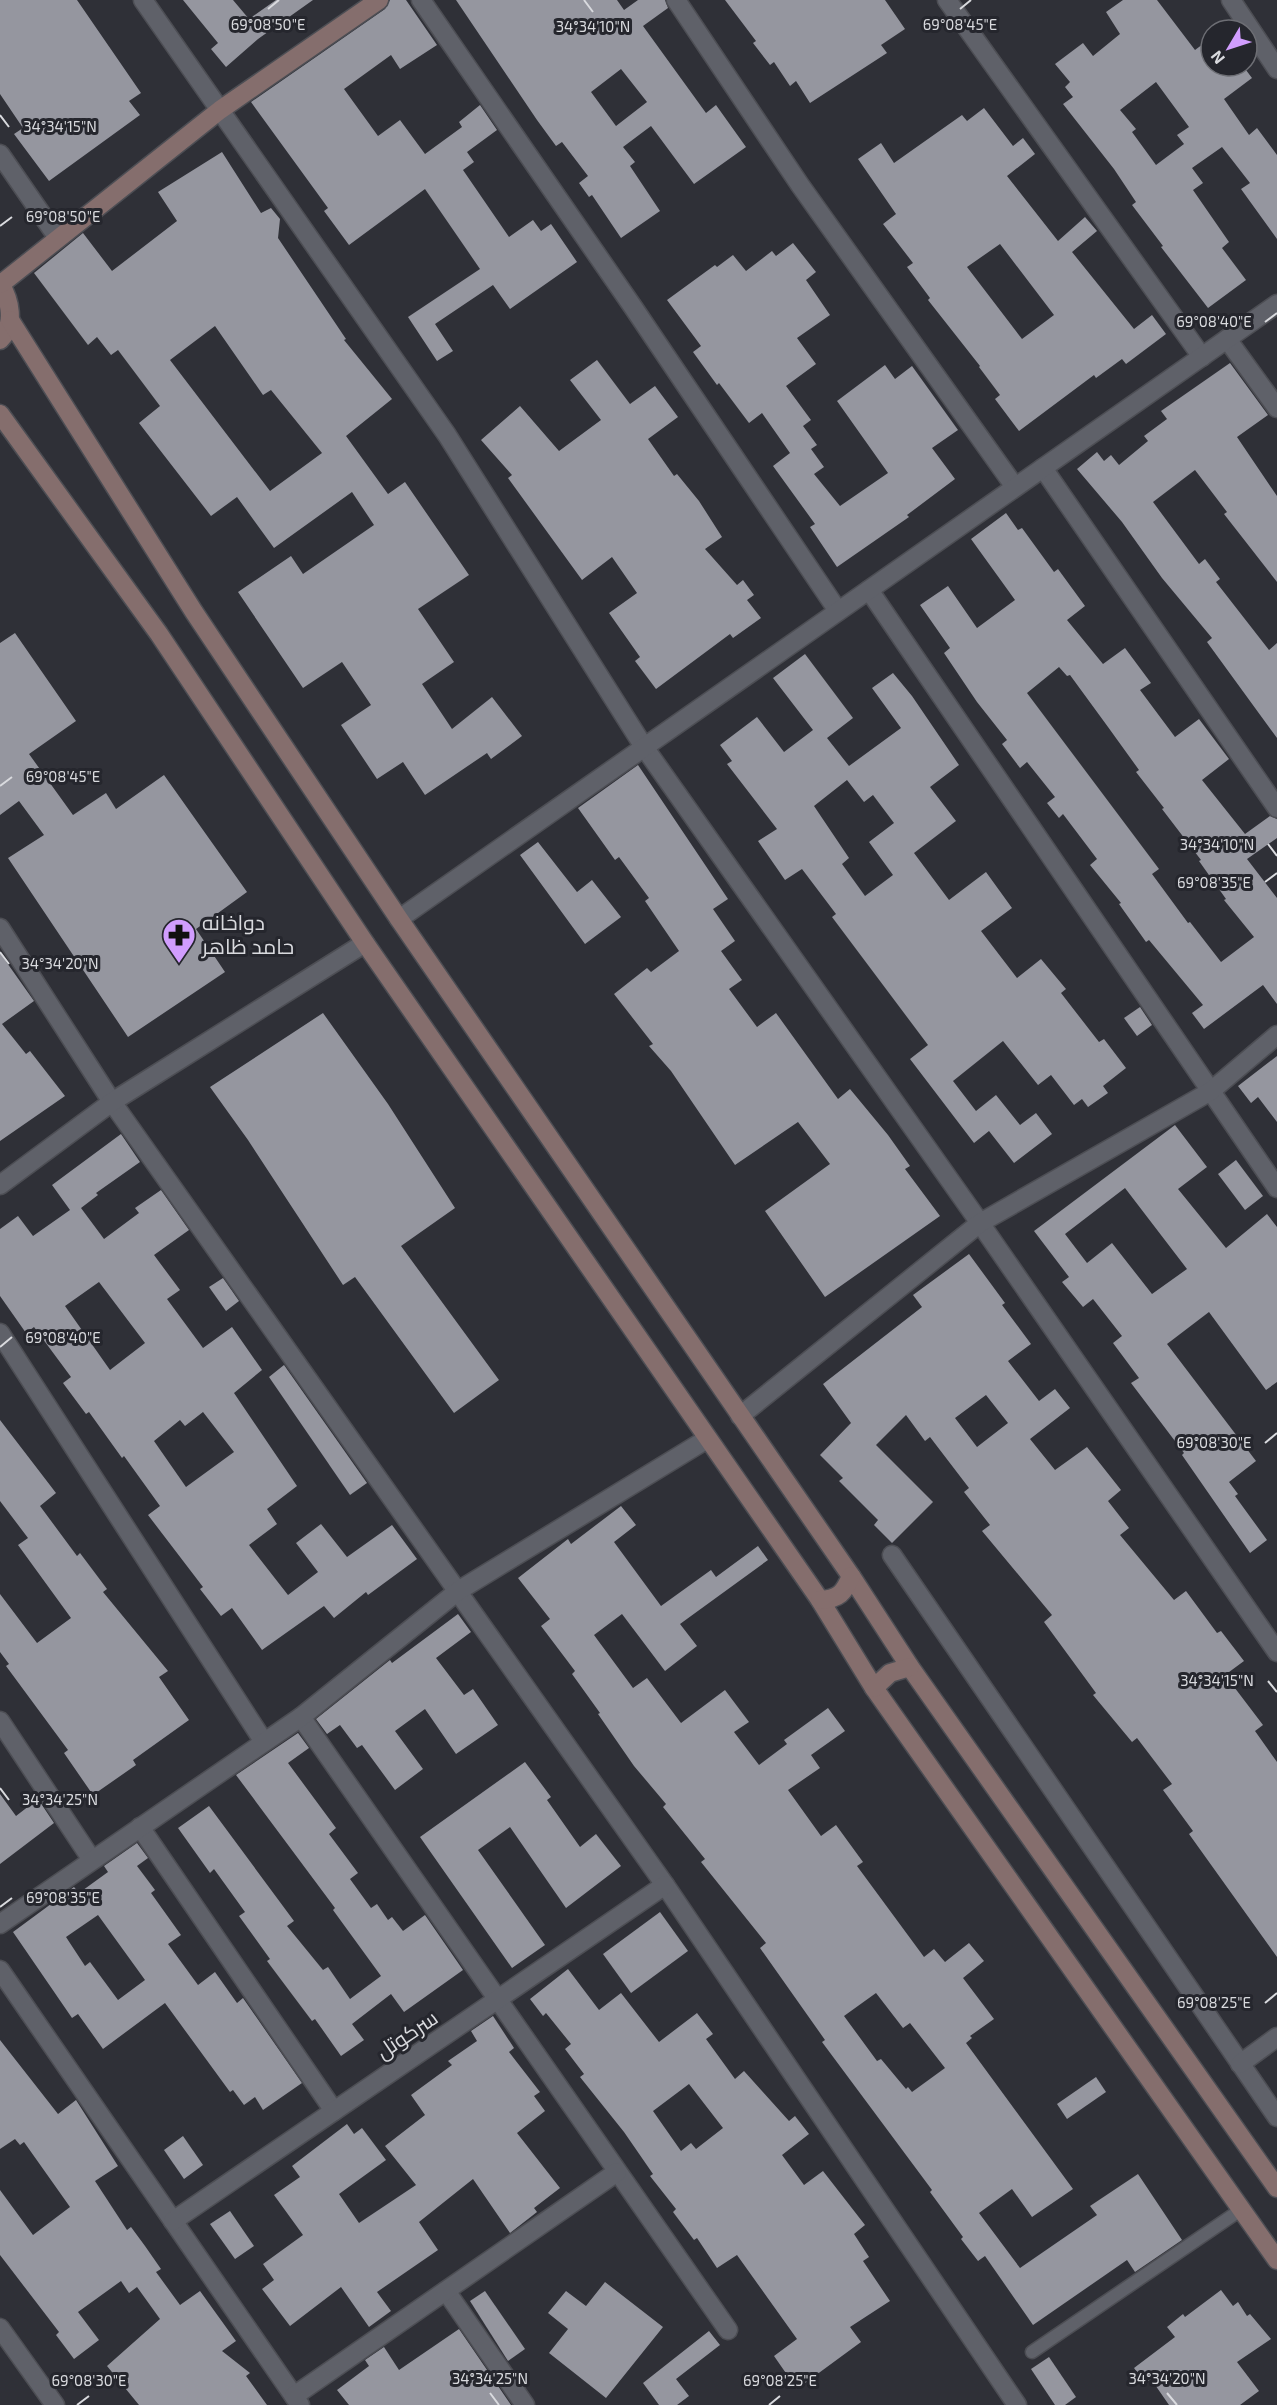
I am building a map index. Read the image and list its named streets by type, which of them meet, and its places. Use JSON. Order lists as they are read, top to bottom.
{
  "streets": {
    "street": ["سرکوتل"]
  },
  "places": {
    "pharmacy": ["دواخانه حامد ظاهر"]
  },
  "north": "bottom left",
  "coordinates": [
    "69°08'50\"E",
    "69°08'45\"E",
    "34°34'10\"N",
    "34°34'15\"N",
    "69°08'40\"E",
    "69°08'35\"E",
    "34°34'20\"N",
    "69°08'30\"E",
    "34°34'25\"N",
    "69°08'25\"E"
  ]
}
